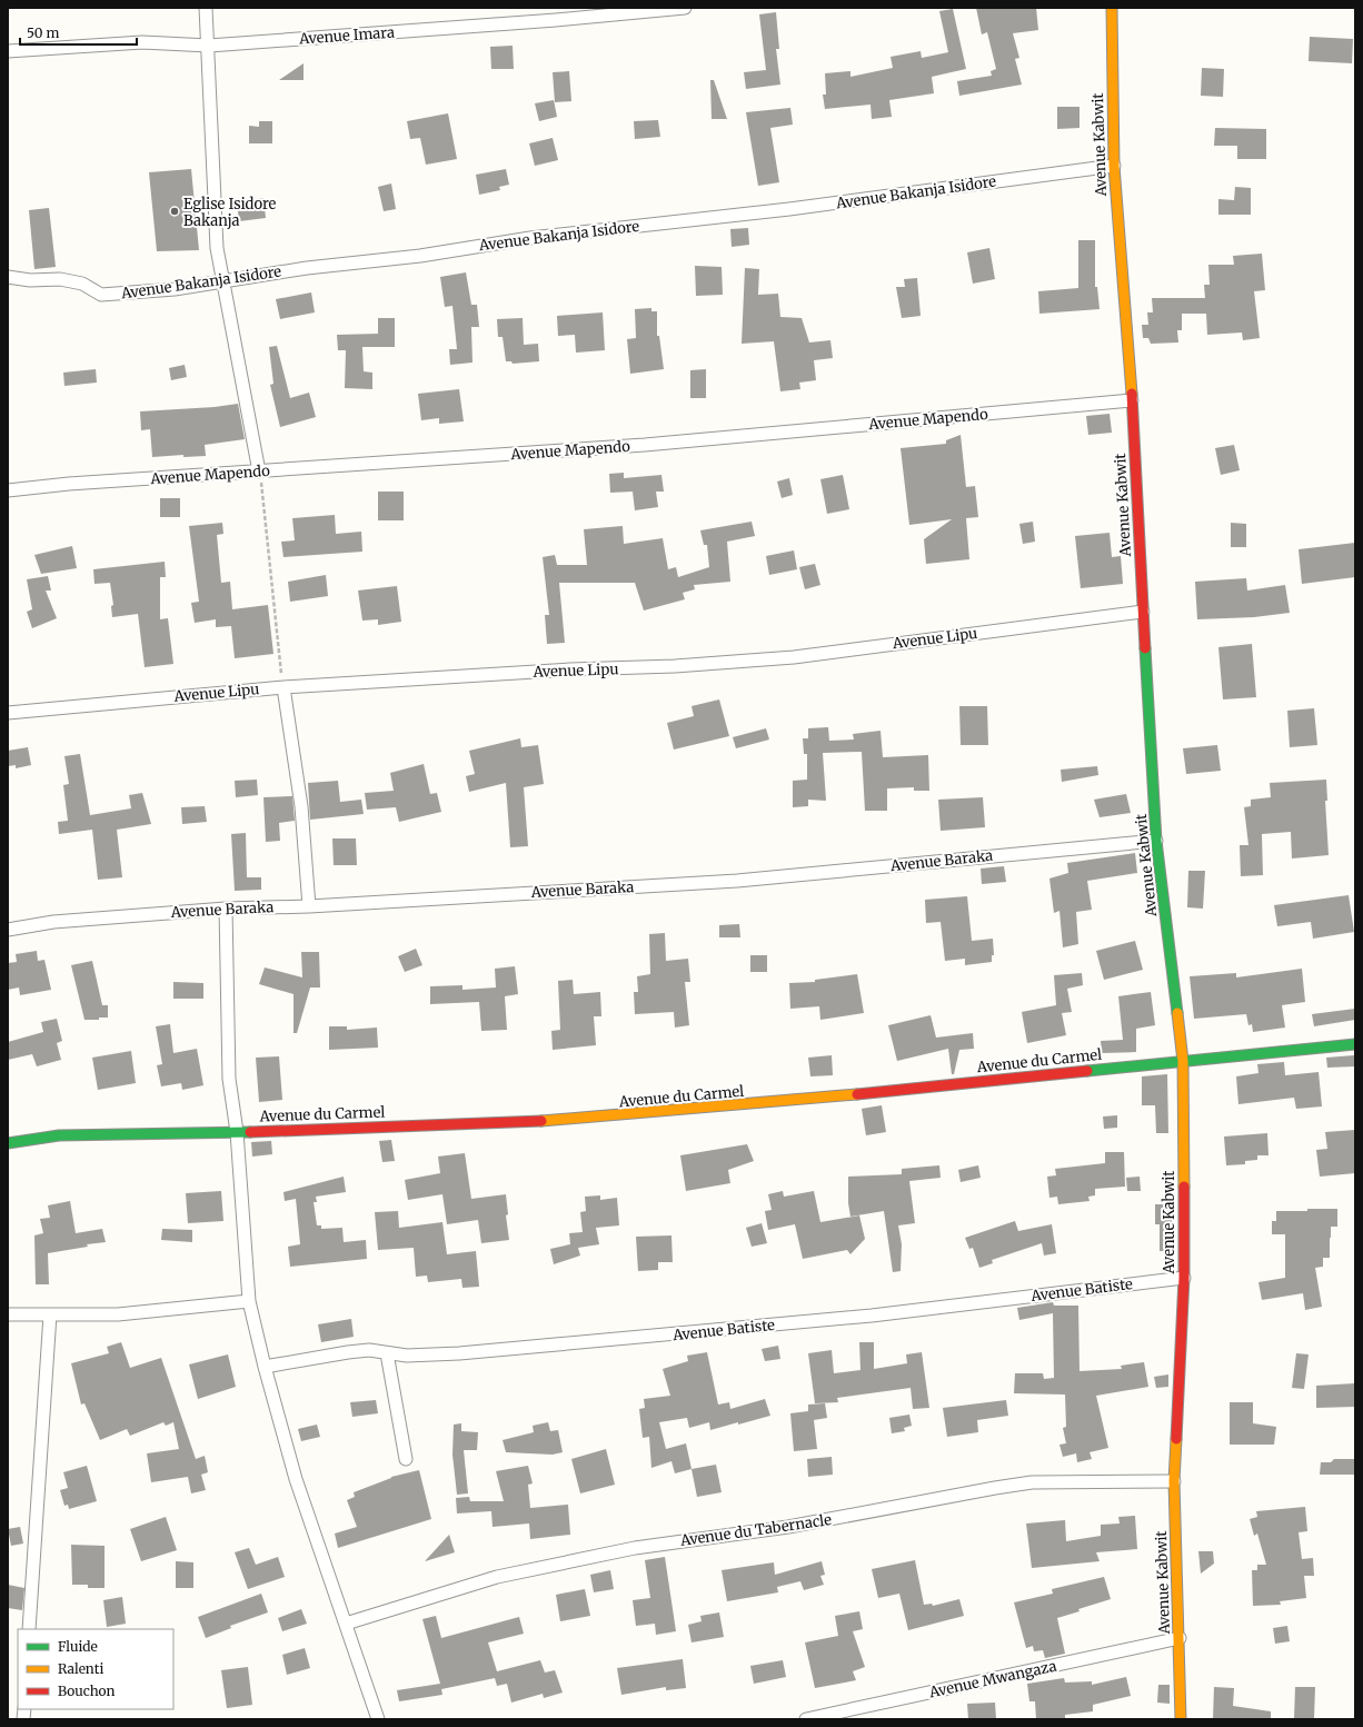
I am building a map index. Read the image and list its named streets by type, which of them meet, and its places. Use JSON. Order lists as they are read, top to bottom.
{
  "streets": {
    "street": [
      "Avenue Imara",
      "Avenue Kabwit",
      "Avenue Bakanja Isidore",
      "Avenue Mapendo",
      "Avenue Lipu",
      "Avenue Baraka",
      "Avenue du Carmel",
      "Avenue Batiste",
      "Avenue du Tabernacle",
      "Avenue Mwangaza"
    ]
  },
  "crossings": [
    ["Avenue Kabwit", "Avenue Bakanja Isidore"],
    ["Avenue Kabwit", "Avenue Mapendo"],
    ["Avenue Kabwit", "Avenue Lipu"],
    ["Avenue Kabwit", "Avenue Baraka"],
    ["Avenue Kabwit", "Avenue du Carmel"],
    ["Avenue Kabwit", "Avenue Batiste"],
    ["Avenue Kabwit", "Avenue du Tabernacle"],
    ["Avenue Kabwit", "Avenue Mwangaza"]
  ],
  "places": ["Eglise Isidore Bakanja"],
  "legend": ["Fluide", "Ralenti", "Bouchon"],
  "scale_bar": "50 m"
}
